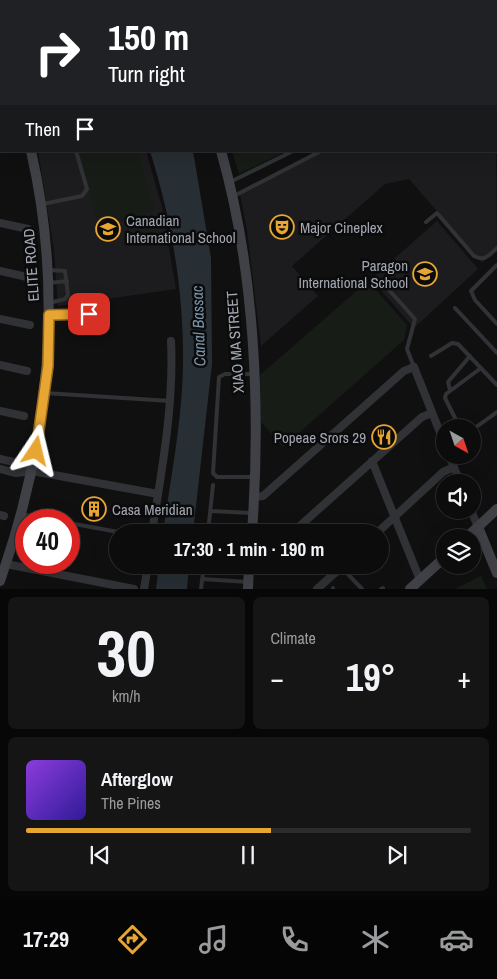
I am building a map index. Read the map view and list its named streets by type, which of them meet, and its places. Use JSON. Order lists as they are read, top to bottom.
{
  "streets": {
    "street": ["ELITE ROAD", "XIAO MA STREET"]
  },
  "water": ["Canal Bassac"],
  "places": {
    "theatre": ["Major Cineplex"],
    "school or university": ["Canadian International School", "Paragon International School"],
    "restaurant": ["Popeae Srors 29"],
    "building": ["Casa Meridian"]
  },
  "north": "bottom right",
  "page": {
    "turn": ["150 m", "Turn right"],
    "then": "Then",
    "limit": "40",
    "trip": "17:30 · 1 min · 190 m",
    "tile": [
      ["30", "km/h"],
      "Climate"
    ],
    "heat": ["−", "19°", "+"],
    "song": ["Afterglow", "The Pines"],
    "tabs": "17:29"
  }
}
